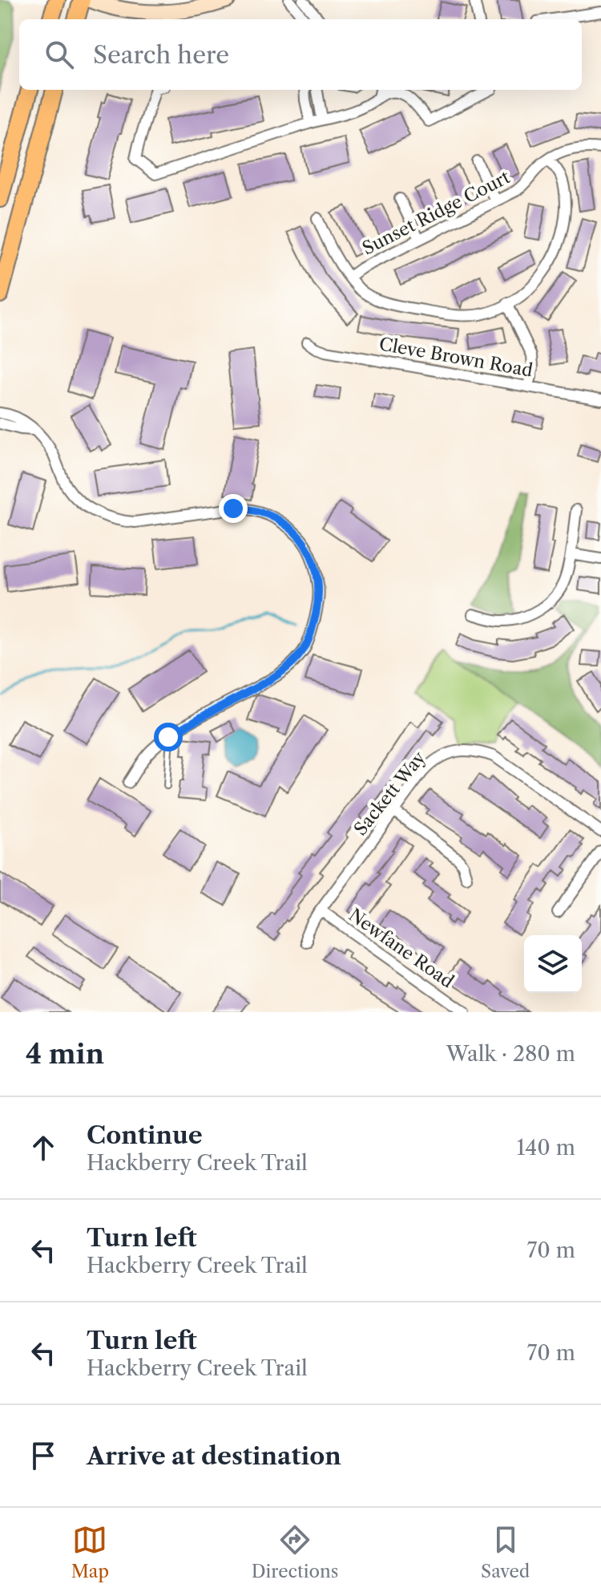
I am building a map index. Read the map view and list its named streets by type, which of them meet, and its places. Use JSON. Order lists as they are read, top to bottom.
{
  "streets": {
    "street": [
      "Sunset Ridge Court",
      "Cleve Brown Road",
      "Sackett Way",
      "Newfane Road"
    ]
  },
  "crossings": [
    ["Sackett Way", "Newfane Road"]
  ],
  "page": {
    "search": "Search here",
    "heading": ["4 min", "Walk · 280 m"],
    "list": [
      ["Continue", "Hackberry Creek Trail", "140 m"],
      ["Turn left", "Hackberry Creek Trail", "70 m"],
      ["Turn left", "Hackberry Creek Trail", "70 m"],
      "Arrive at destination"
    ],
    "nav": ["Map", "Directions", "Saved"]
  }
}
